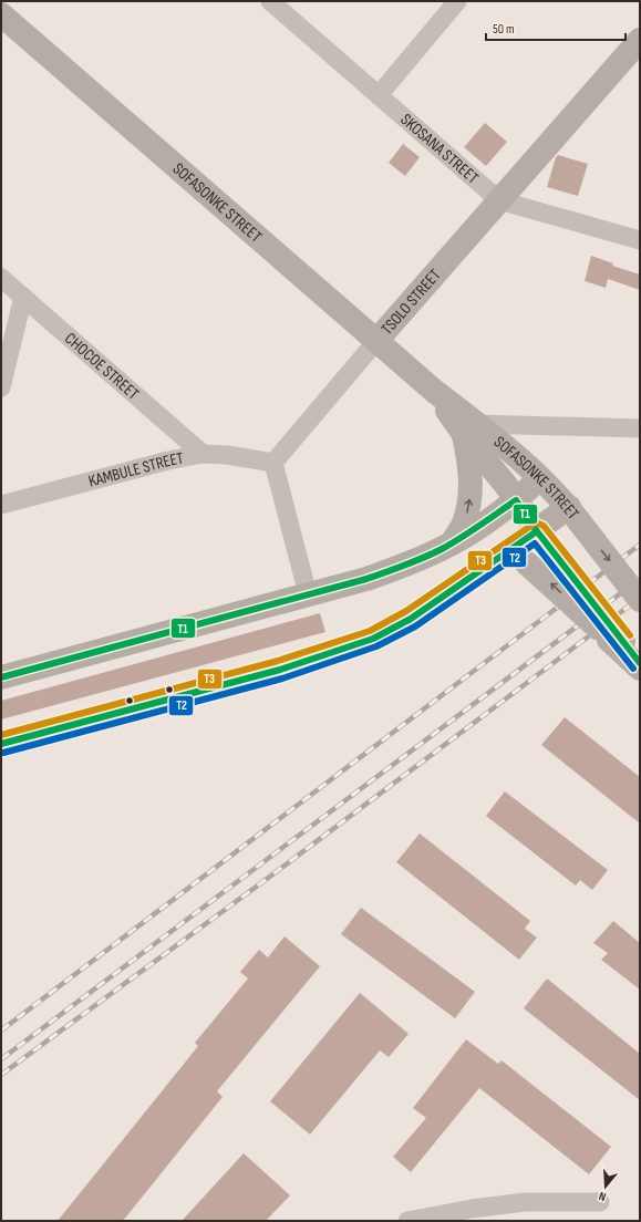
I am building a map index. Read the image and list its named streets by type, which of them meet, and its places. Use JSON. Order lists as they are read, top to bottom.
{
  "streets": {
    "main road": ["SOFASONKE STREET", "TSOLO STREET"],
    "street": ["SKOSANA STREET", "CHOCOE STREET", "KAMBULE STREET"]
  },
  "crossings": [
    ["SKOSANA STREET", "TSOLO STREET"],
    ["SOFASONKE STREET", "TSOLO STREET"],
    ["TSOLO STREET", "KAMBULE STREET"],
    ["CHOCOE STREET", "KAMBULE STREET"]
  ],
  "lines": ["transit line T1", "transit line T3", "transit line T2"],
  "scale_bar": "50 m",
  "north": "bottom"
}
